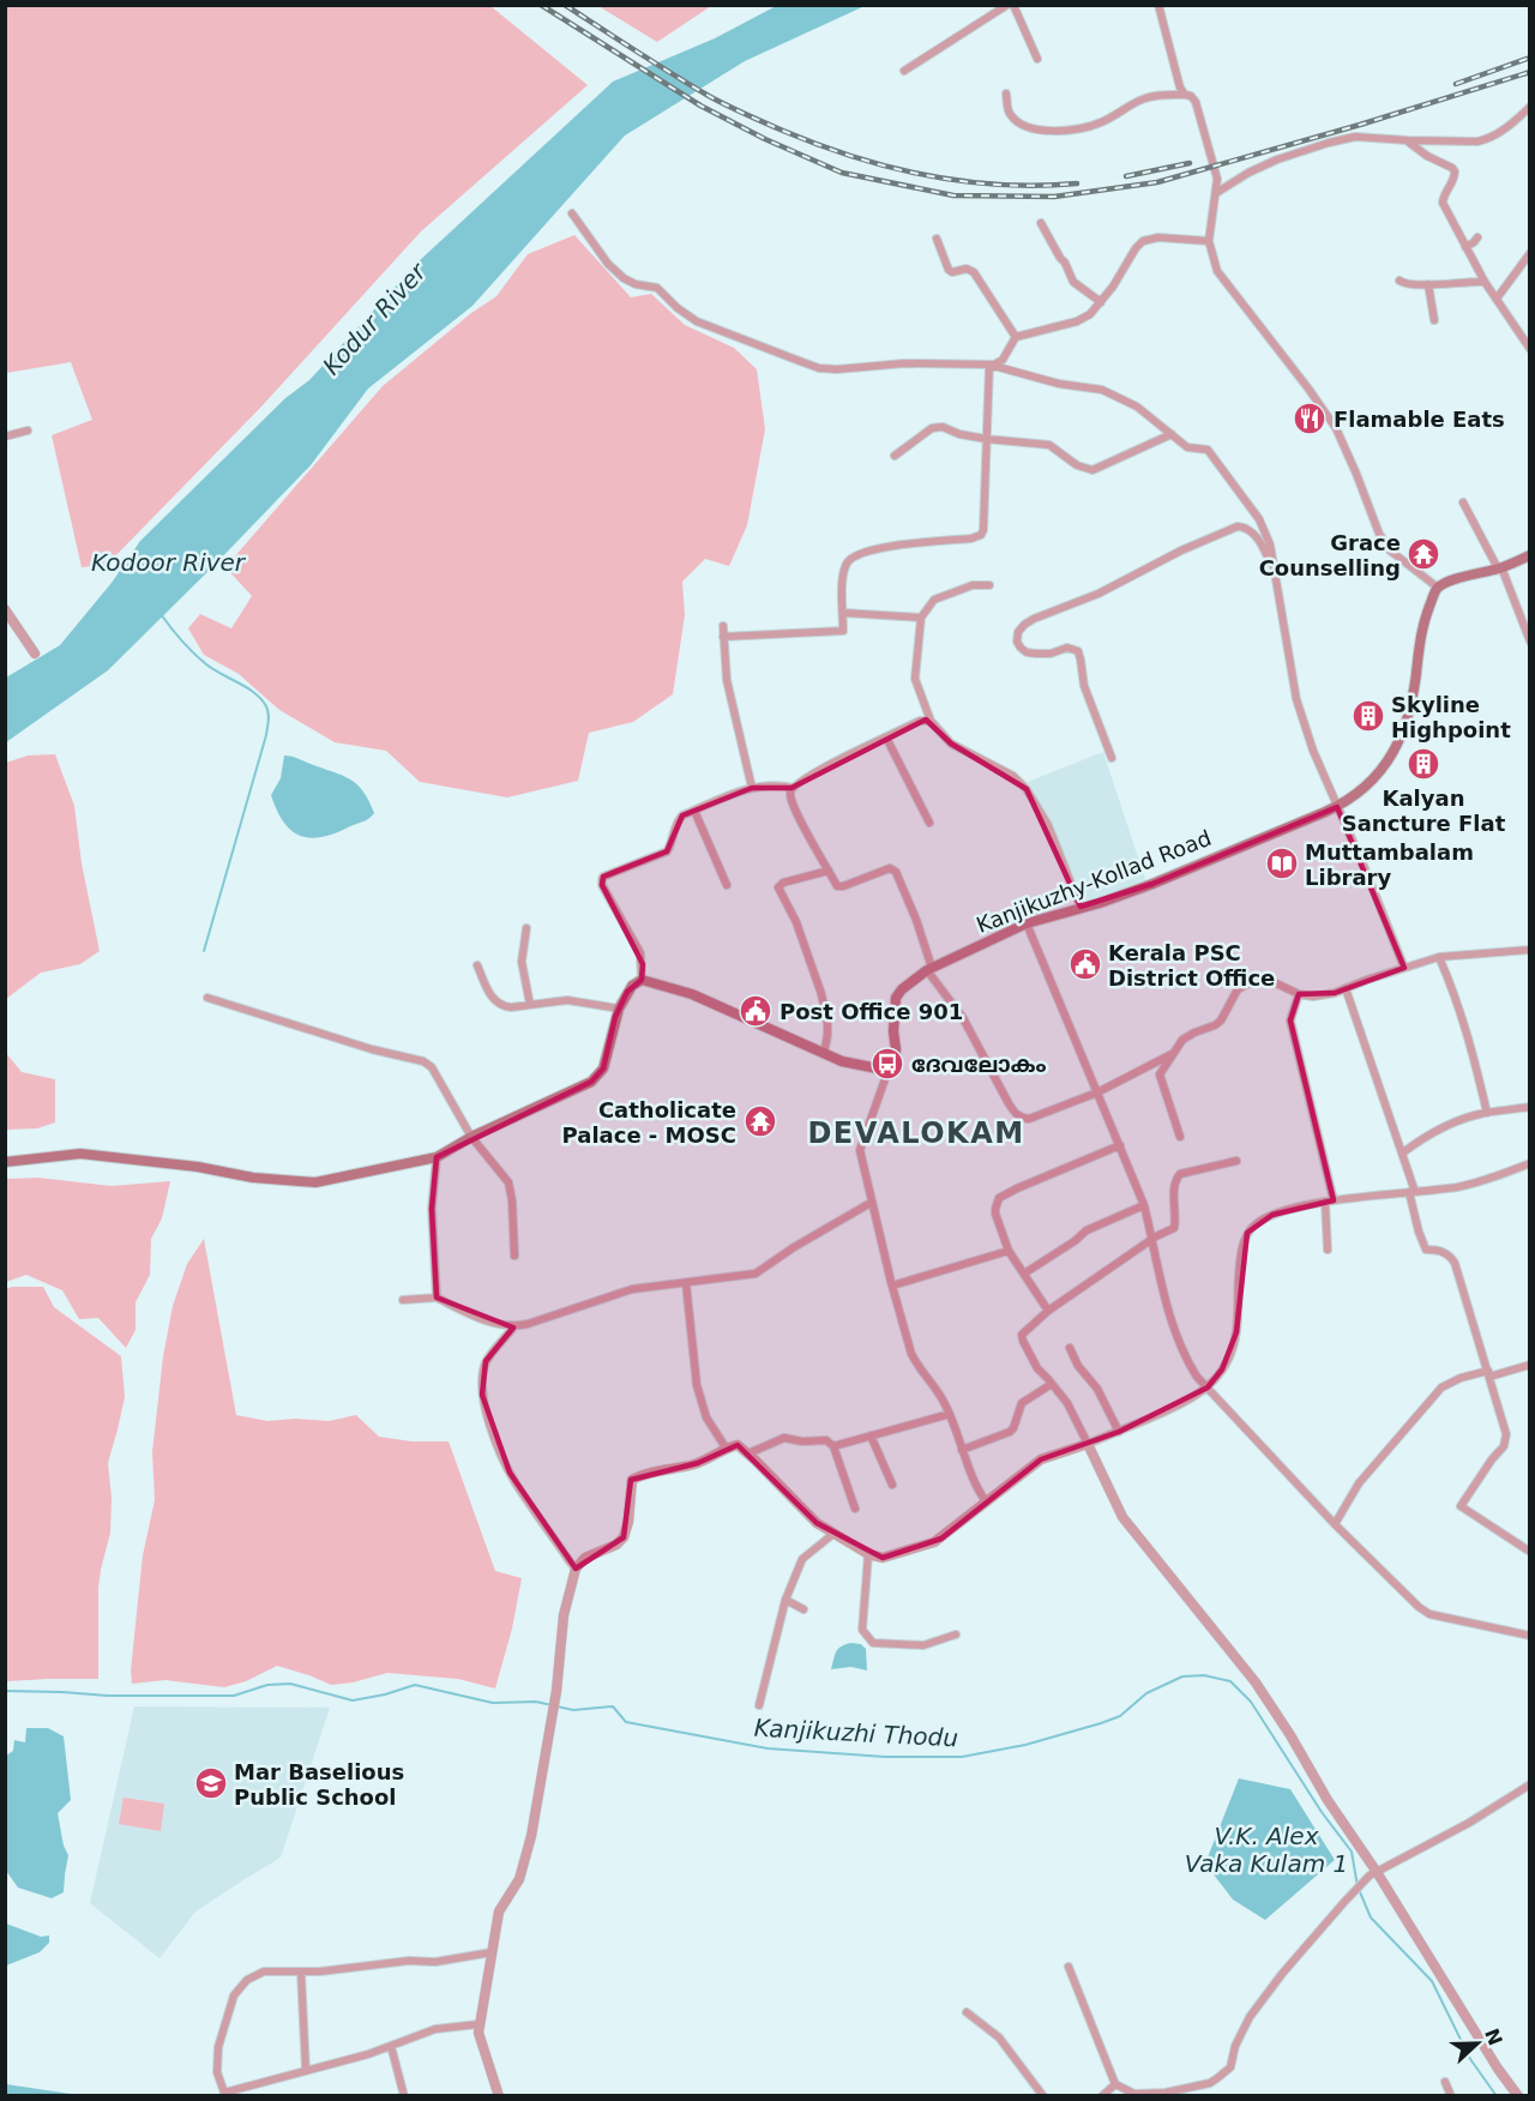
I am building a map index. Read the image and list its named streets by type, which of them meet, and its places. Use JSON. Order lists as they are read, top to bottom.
{
  "streets": {
    "main road": ["Kanjikuzhy-Kollad Road"]
  },
  "districts": ["DEVALOKAM"],
  "water": [
    "Kodur River",
    "Kodoor River",
    "Kanjikuzhi Thodu",
    "V.K. Alex Vaka Kulam 1"
  ],
  "places": {
    "restaurant": ["Flamable Eats"],
    "temple": ["Grace Counselling", "Catholicate Palace - MOSC"],
    "building": ["Skyline Highpoint", "Kalyan Sancture Flat"],
    "library": ["Muttambalam Library"],
    "public building": ["Kerala PSC District Office", "Post Office 901"],
    "bus stop": ["ദേവലോകം"],
    "school or university": ["Mar Baselious Public School"]
  },
  "north": "right"
}
